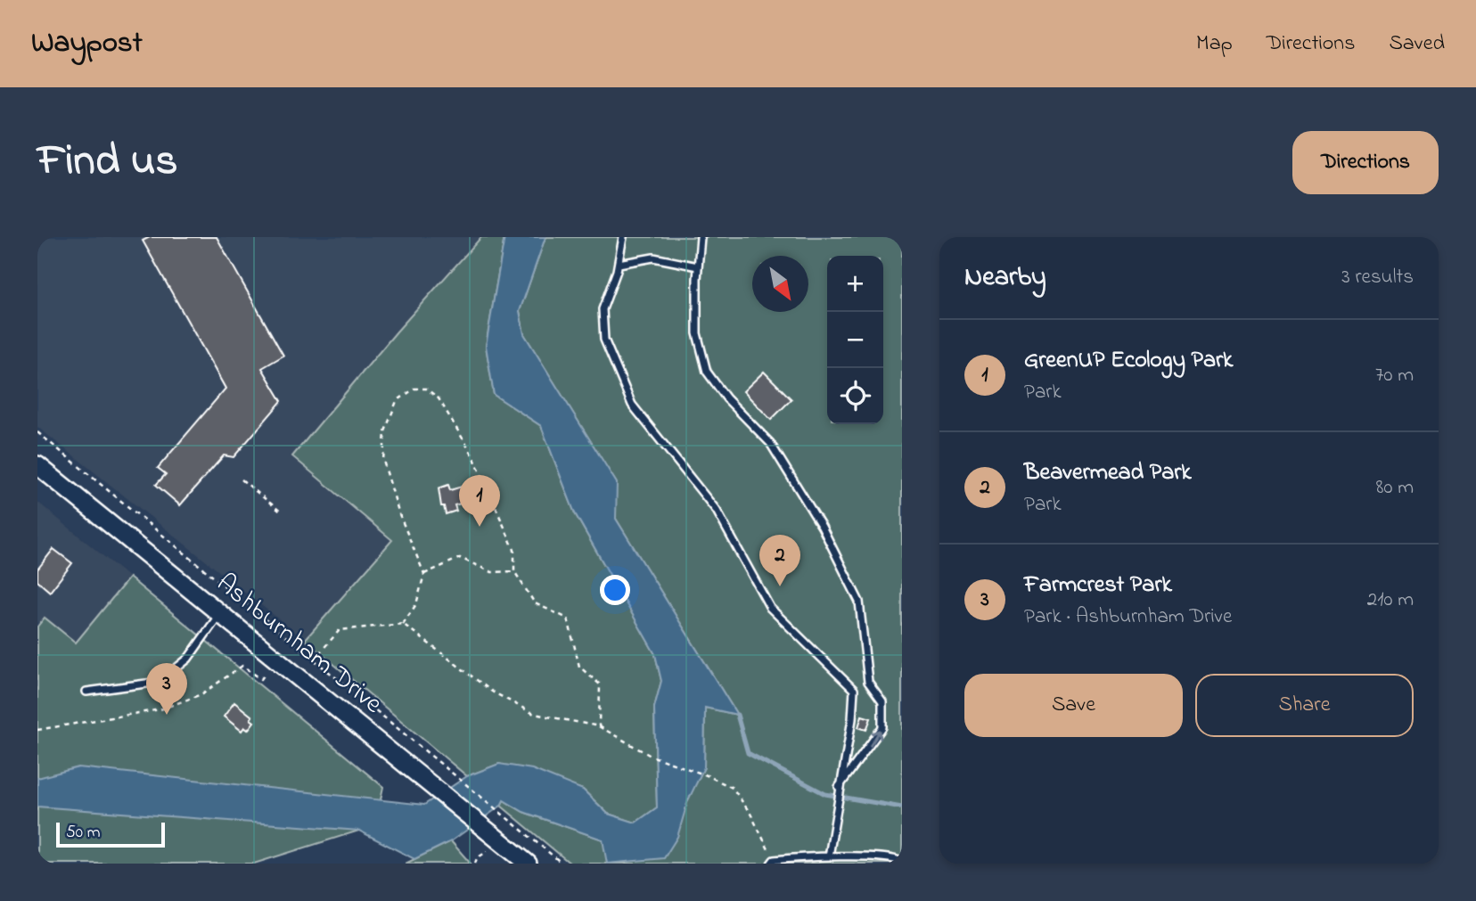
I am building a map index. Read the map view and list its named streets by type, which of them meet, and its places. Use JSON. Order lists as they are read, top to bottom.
{
  "streets": {
    "main road": ["Ashburnham Drive"]
  },
  "scale_bar": "50 m",
  "north": "bottom right",
  "page": {
    "header": "Waypost",
    "nav": ["Map", "Directions", "Saved"],
    "title": "Find us",
    "buttons": [
      "Directions",
      ["Save", "Share"]
    ],
    "heading": ["Nearby", "3 results"],
    "map_buttons": ["+", "−"],
    "list": [
      {
        "mark": "1",
        "name": "GreenUP Ecology Park",
        "note": "Park",
        "value": "70 m"
      },
      {
        "mark": "2",
        "name": "Beavermead Park",
        "note": "Park",
        "value": "80 m"
      },
      {
        "mark": "3",
        "name": "Farmcrest Park",
        "note": "Park · Ashburnham Drive",
        "value": "210 m"
      }
    ],
    "pins": ["1", "2", "3"],
    "scale": "50 m"
  }
}
